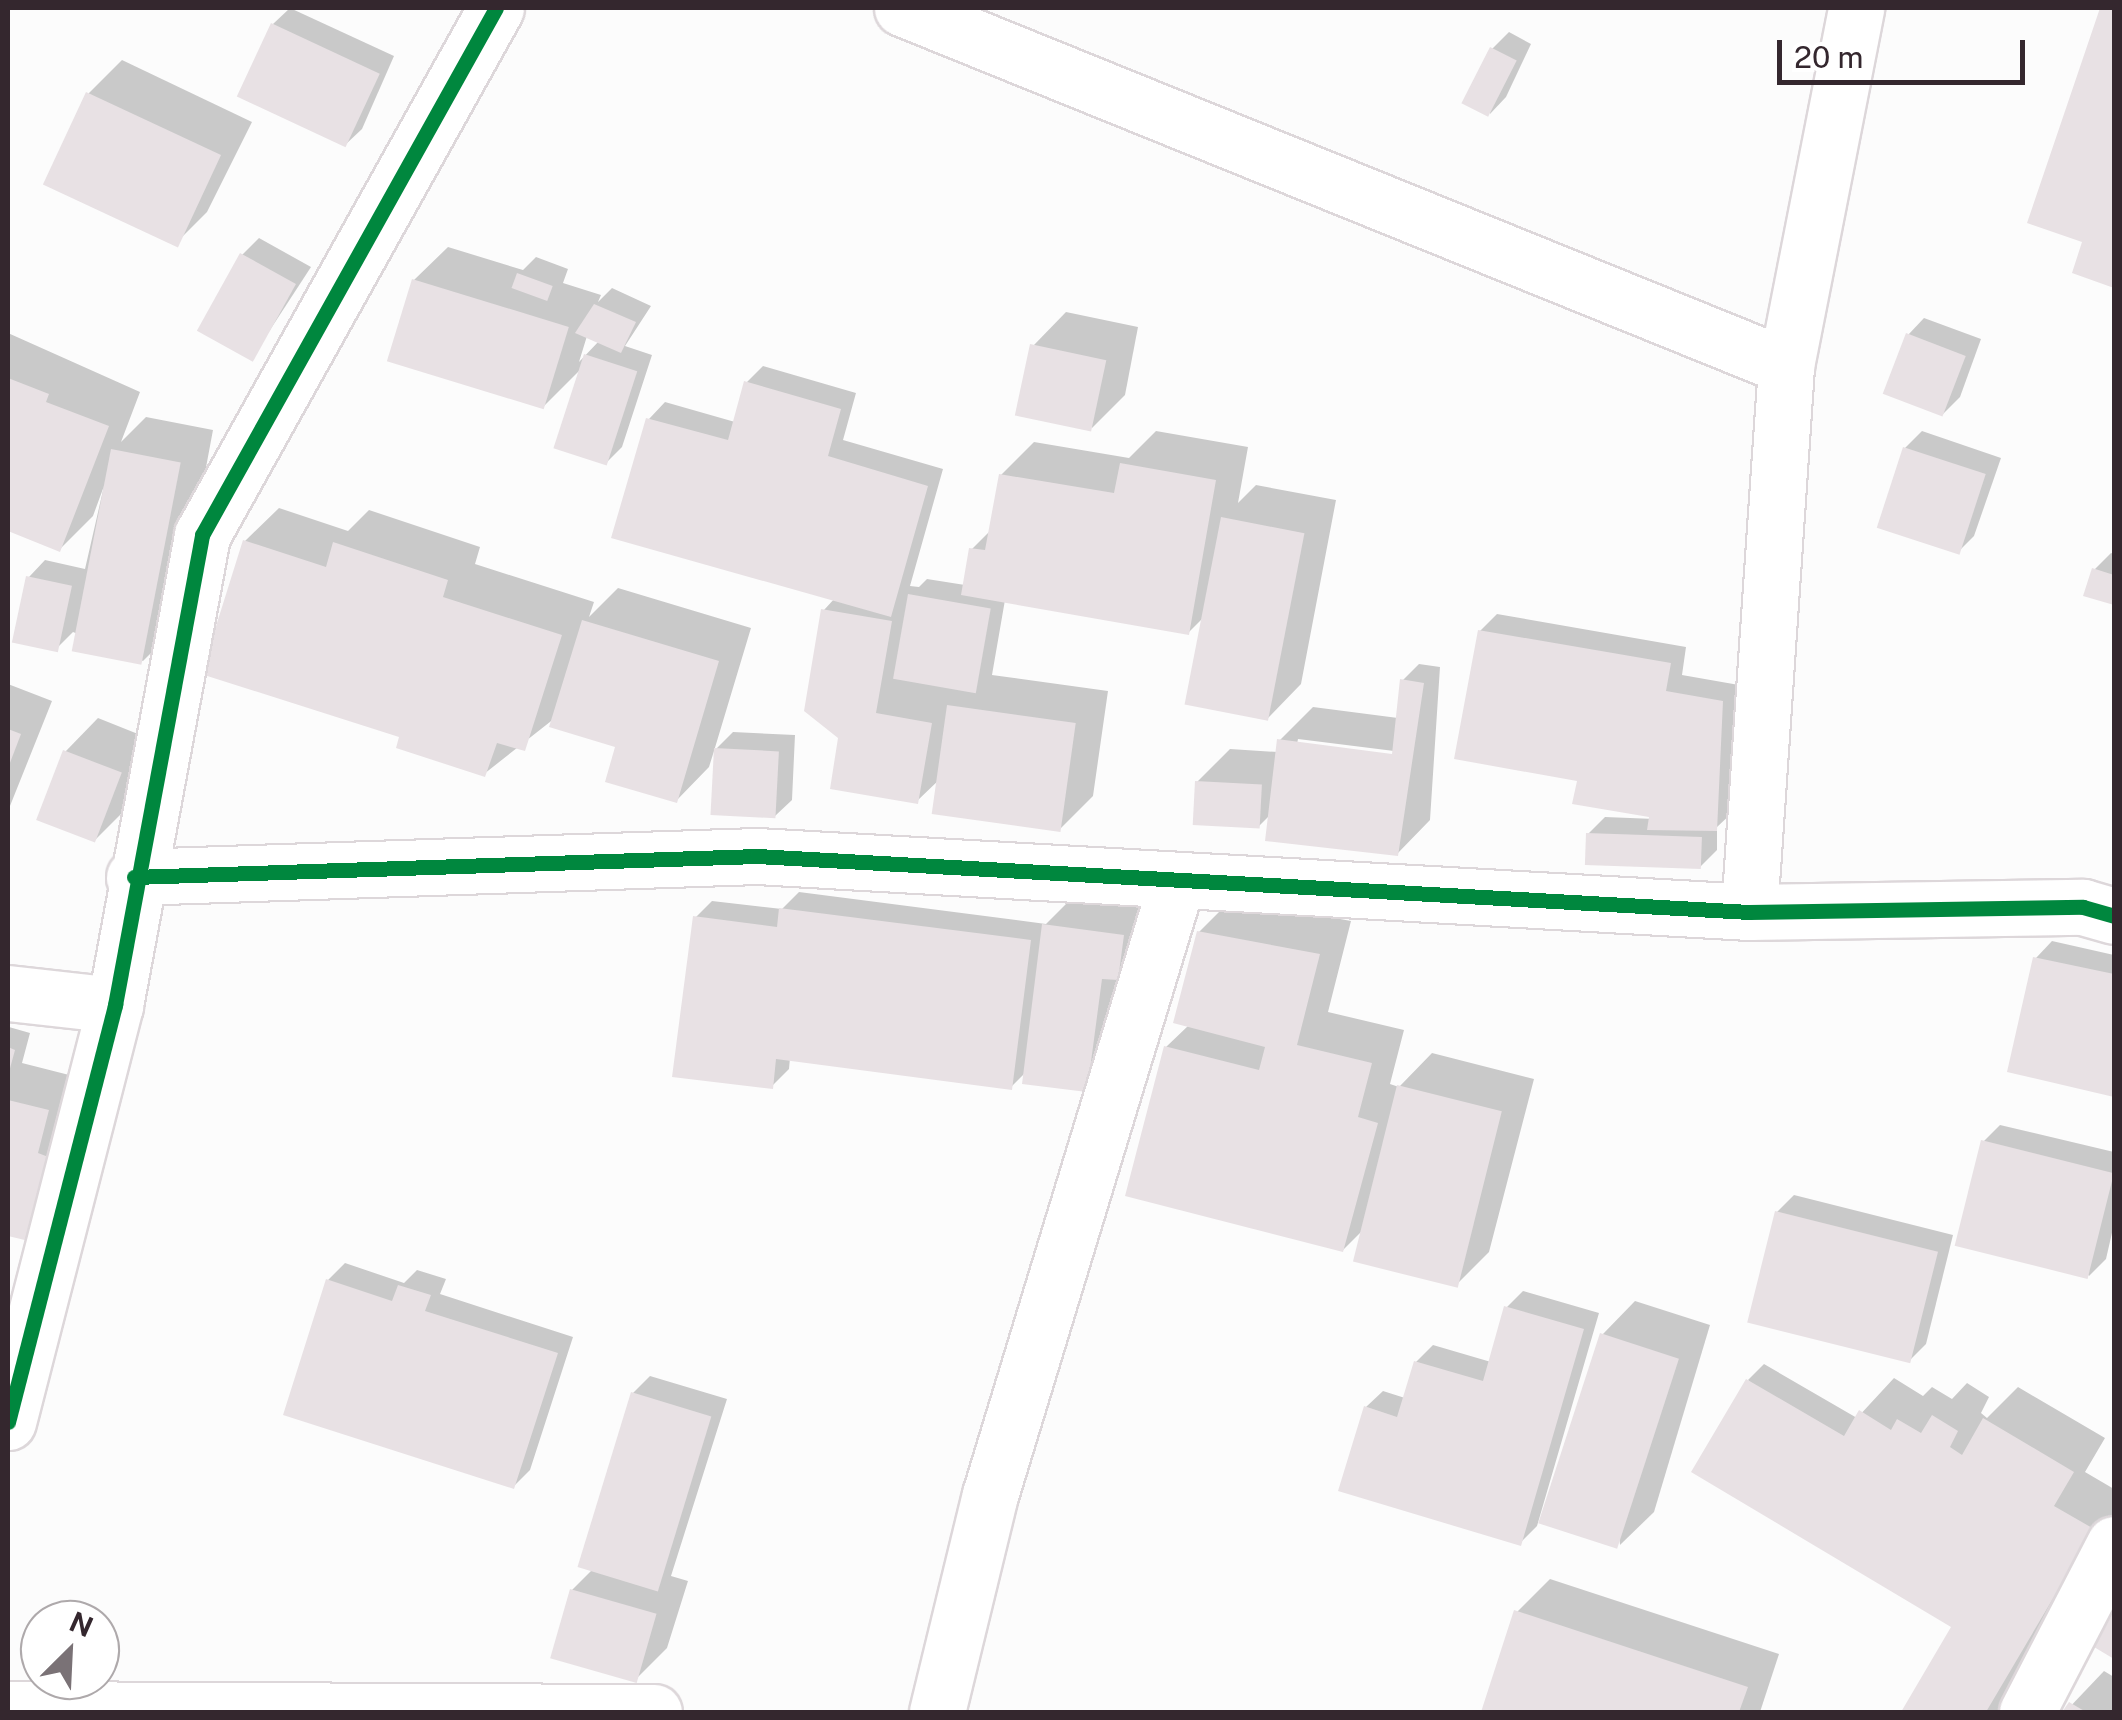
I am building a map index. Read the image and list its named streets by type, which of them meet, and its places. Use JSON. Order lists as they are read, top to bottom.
{
  "scale_bar": "20 m",
  "north": "top right"
}
